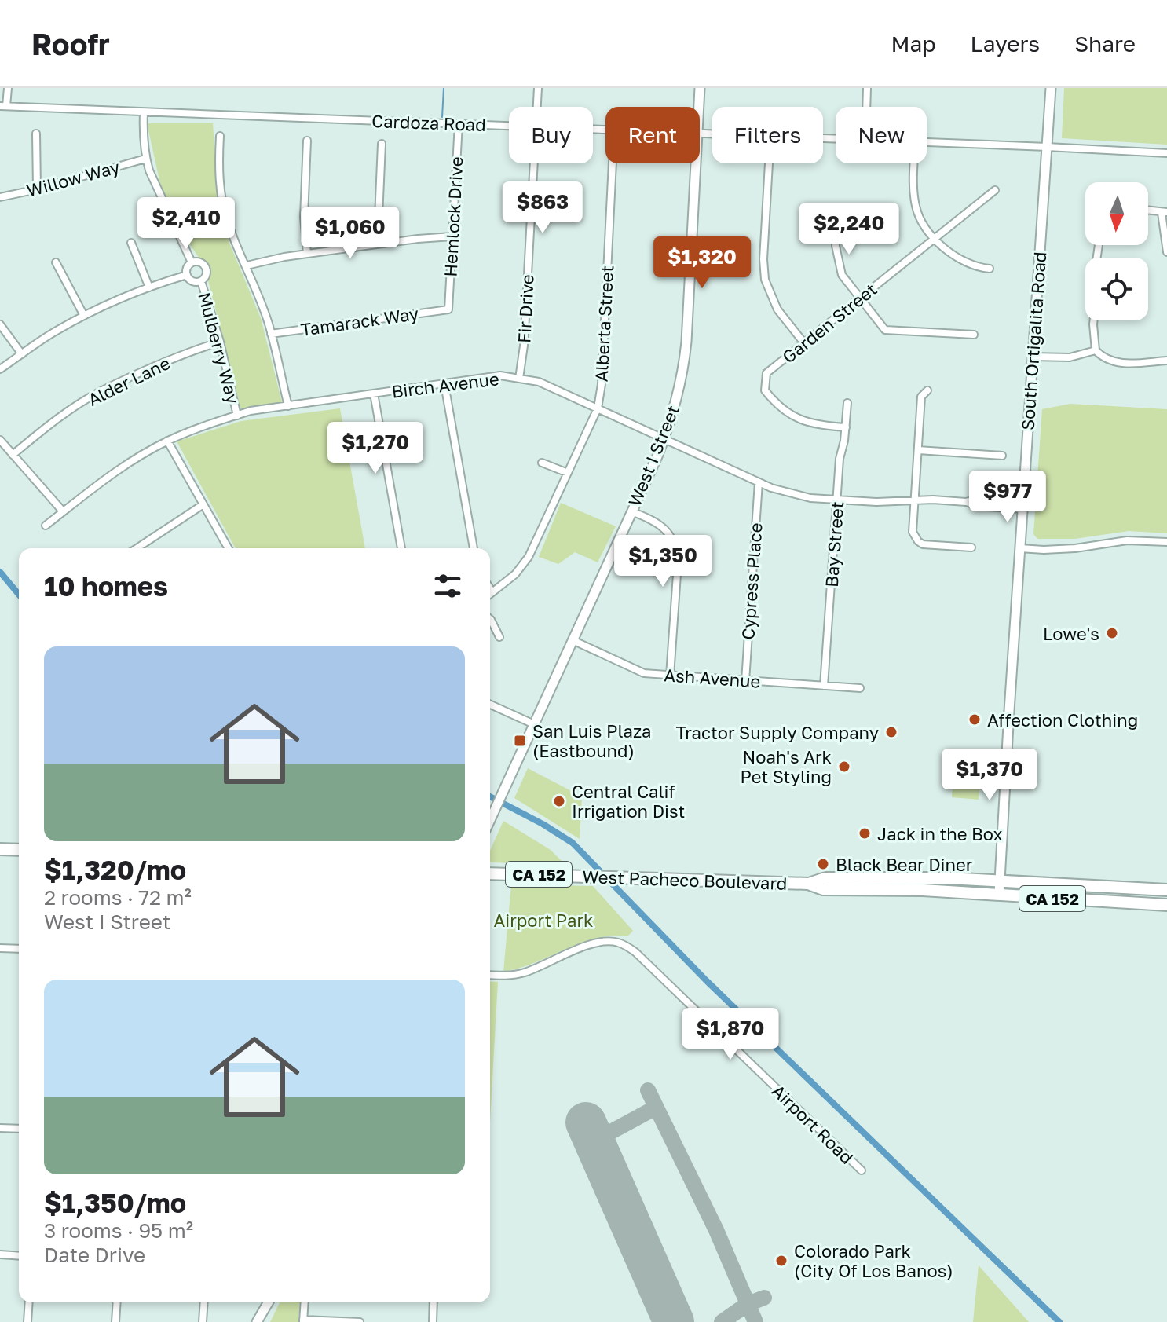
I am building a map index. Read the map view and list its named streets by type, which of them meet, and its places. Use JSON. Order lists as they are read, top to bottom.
{
  "streets": {
    "highway": ["CA 152", "West Pacheco Boulevard"],
    "street": [
      "Cardoza Road",
      "Willow Way",
      "Hemlock Drive",
      "Fir Drive",
      "Tamarack Way",
      "Garden Street",
      "Alberta Street",
      "South Ortigalita Road",
      "Mulberry Way",
      "Alder Lane",
      "Birch Avenue",
      "West I Street",
      "Bay Street",
      "Cypress Place",
      "Ash Avenue",
      "Airport Road"
    ]
  },
  "crossings": [
    ["Cardoza Road", "Hemlock Drive"],
    ["Cardoza Road", "South Ortigalita Road"],
    ["Hemlock Drive", "Tamarack Way"],
    ["Fir Drive", "Birch Avenue"],
    ["Garden Street", "Bay Street"],
    ["Alberta Street", "Birch Avenue"],
    ["South Ortigalita Road", "Birch Avenue"],
    ["South Ortigalita Road", "West Pacheco Boulevard"],
    ["Mulberry Way", "Alder Lane"],
    ["Mulberry Way", "Birch Avenue"],
    ["Birch Avenue", "West I Street"],
    ["Birch Avenue", "Bay Street"],
    ["Birch Avenue", "Cypress Place"],
    ["West I Street", "Ash Avenue"],
    ["Bay Street", "Ash Avenue"],
    ["Cypress Place", "Ash Avenue"]
  ],
  "parks": ["Airport Park"],
  "places": {
    "other": [
      "Lowe's",
      "Affection Clothing",
      "Tractor Supply Company",
      "Noah's Ark Pet Styling",
      "Central Calif Irrigation Dist",
      "Jack in the Box",
      "Black Bear Diner",
      "Colorado Park (City Of Los Banos)"
    ],
    "transit": ["San Luis Plaza (Eastbound)"]
  },
  "north": "bottom",
  "page": {
    "header": "Roofr",
    "nav": ["Map", "Layers", "Share"],
    "chip": [
      "Buy",
      "Rent",
      "Filters",
      "New"
    ],
    "price": [
      "$863",
      "$2,410",
      "$2,240",
      "$1,060",
      "$1,320",
      "$1,270",
      "$977",
      "$1,350",
      "$1,370",
      "$1,870"
    ],
    "heading": "10 homes",
    "list": [
      {
        "name": "$1,320/mo",
        "note": "2 rooms · 72 m² · West I Street"
      },
      {
        "name": "$1,350/mo",
        "note": "3 rooms · 95 m² · Date Drive"
      }
    ]
  }
}
